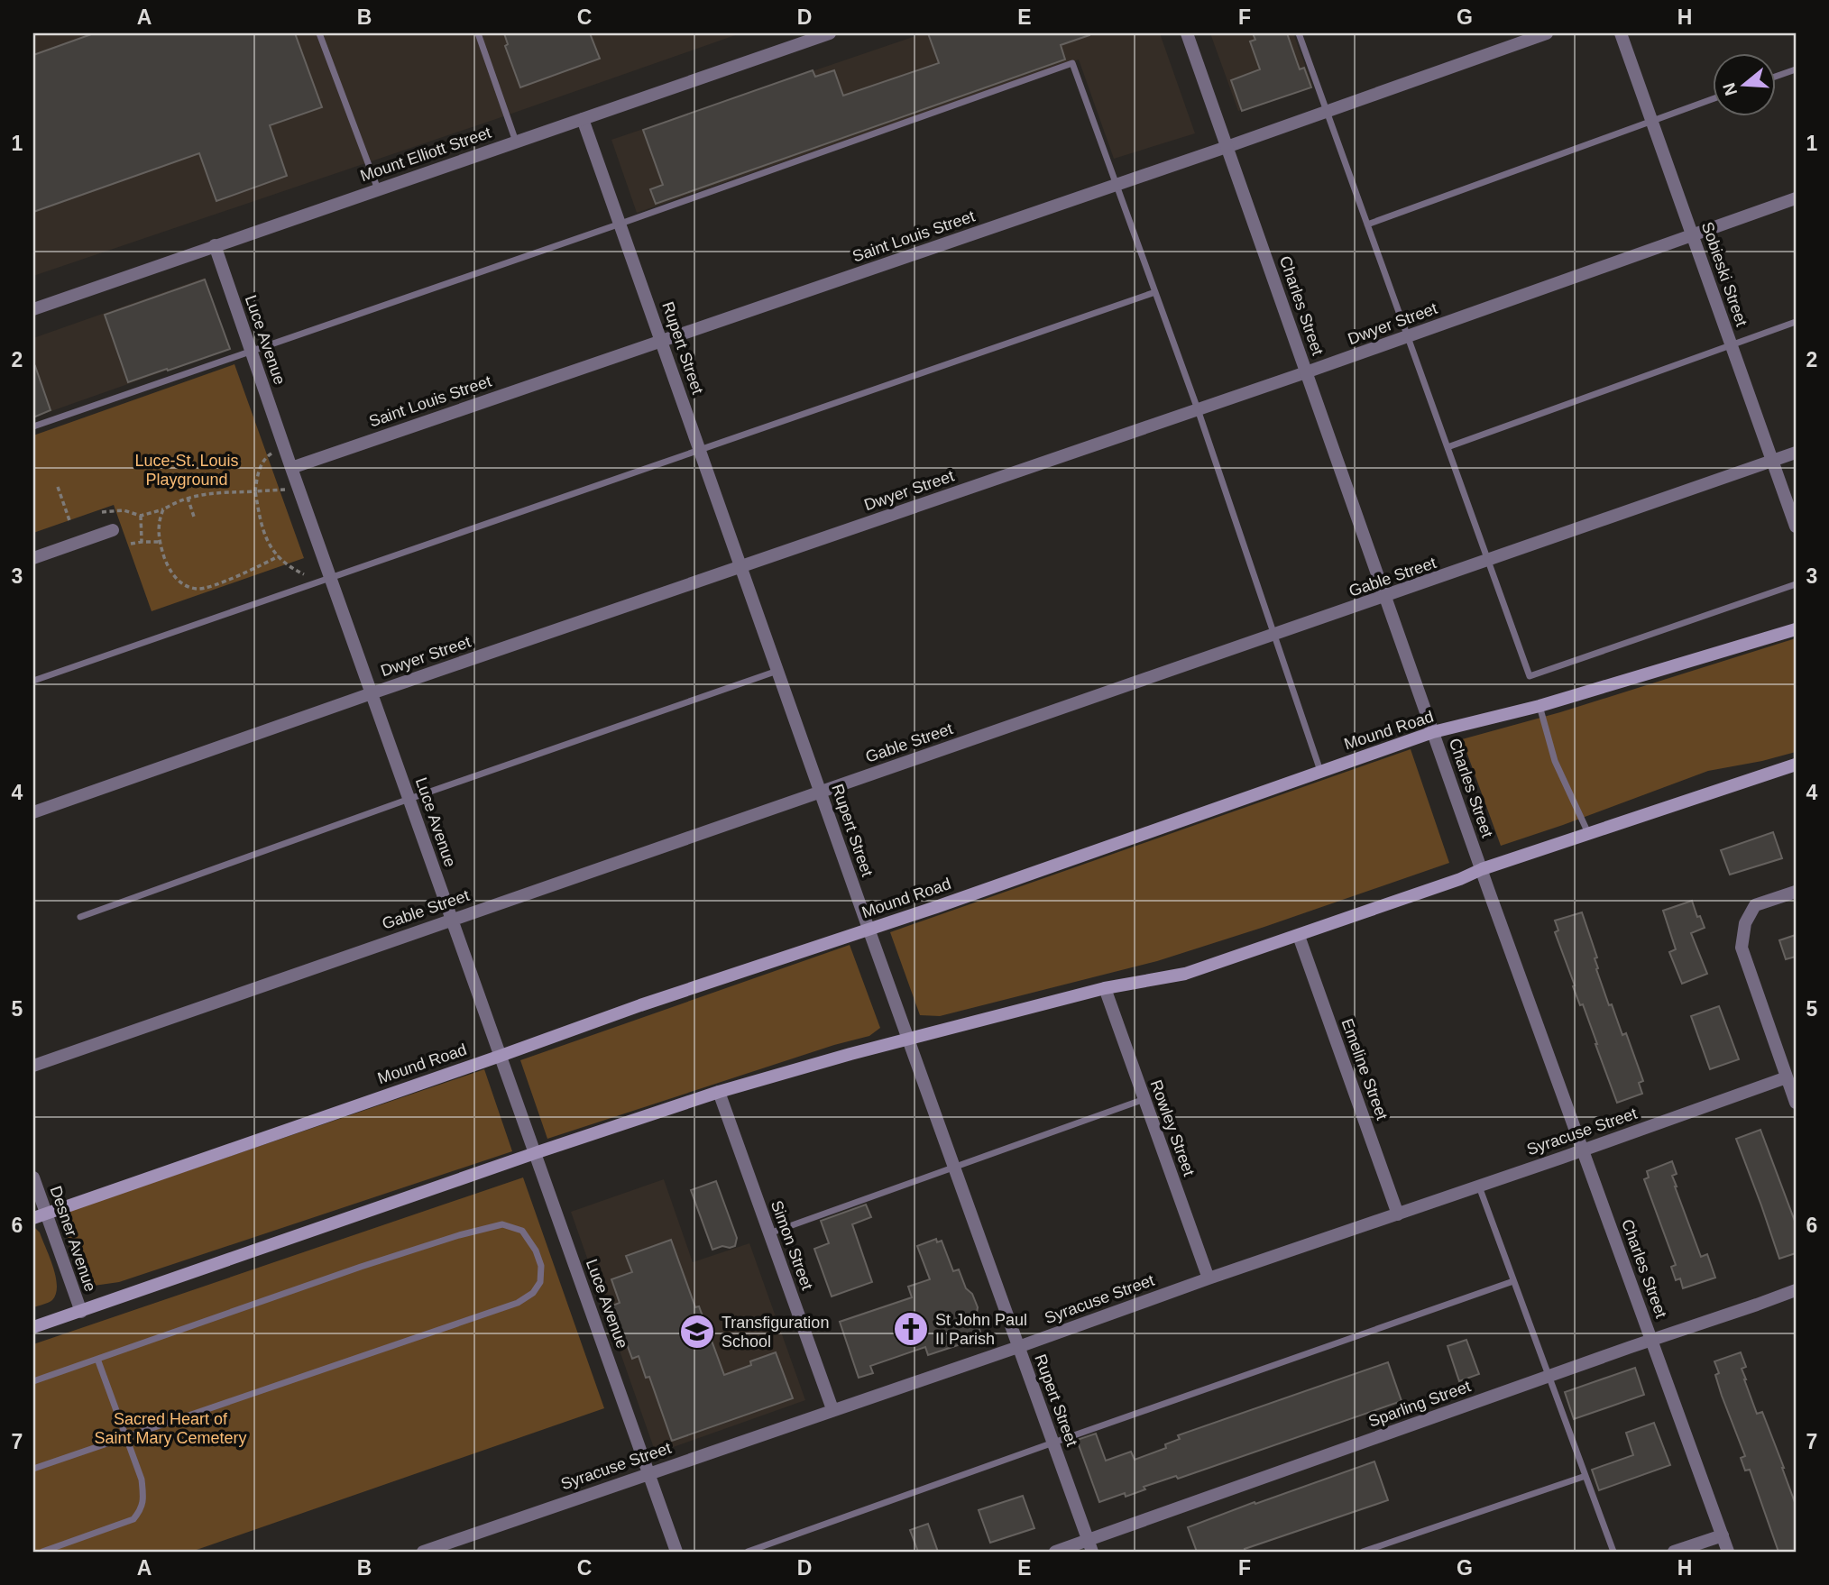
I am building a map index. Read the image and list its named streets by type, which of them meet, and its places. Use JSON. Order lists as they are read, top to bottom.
{
  "streets": {
    "main road": ["Mound Road"],
    "street": [
      "Mount Elliott Street",
      "Saint Louis Street",
      "Sobieski Street",
      "Charles Street",
      "Dwyer Street",
      "Luce Avenue",
      "Rupert Street",
      "Gable Street",
      "Emeline Street",
      "Rowley Street",
      "Syracuse Street",
      "Desner Avenue",
      "Simon Street",
      "Sparling Street"
    ]
  },
  "crossings": [
    ["Mount Elliott Street", "Luce Avenue"],
    ["Mount Elliott Street", "Rupert Street"],
    ["Saint Louis Street", "Charles Street"],
    ["Saint Louis Street", "Luce Avenue"],
    ["Saint Louis Street", "Rupert Street"],
    ["Sobieski Street", "Dwyer Street"],
    ["Sobieski Street", "Gable Street"],
    ["Charles Street", "Dwyer Street"],
    ["Charles Street", "Gable Street"],
    ["Charles Street", "Mound Road"],
    ["Charles Street", "Syracuse Street"],
    ["Charles Street", "Sparling Street"],
    ["Dwyer Street", "Luce Avenue"],
    ["Dwyer Street", "Rupert Street"],
    ["Luce Avenue", "Gable Street"],
    ["Luce Avenue", "Mound Road"],
    ["Luce Avenue", "Syracuse Street"],
    ["Rupert Street", "Gable Street"],
    ["Rupert Street", "Mound Road"],
    ["Rupert Street", "Syracuse Street"],
    ["Rupert Street", "Sparling Street"],
    ["Mound Road", "Desner Avenue"],
    ["Emeline Street", "Syracuse Street"],
    ["Rowley Street", "Syracuse Street"],
    ["Syracuse Street", "Simon Street"]
  ],
  "parks": ["Luce-St. Louis Playground", "Sacred Heart of Saint Mary Cemetery"],
  "places": {
    "church": ["St John Paul II Parish"],
    "school or university": ["Transfiguration School"]
  },
  "north": "left",
  "grid": {
    "columns": [
      "A",
      "B",
      "C",
      "D",
      "E",
      "F",
      "G",
      "H"
    ],
    "rows": [
      "1",
      "2",
      "3",
      "4",
      "5",
      "6",
      "7"
    ]
  }
}
